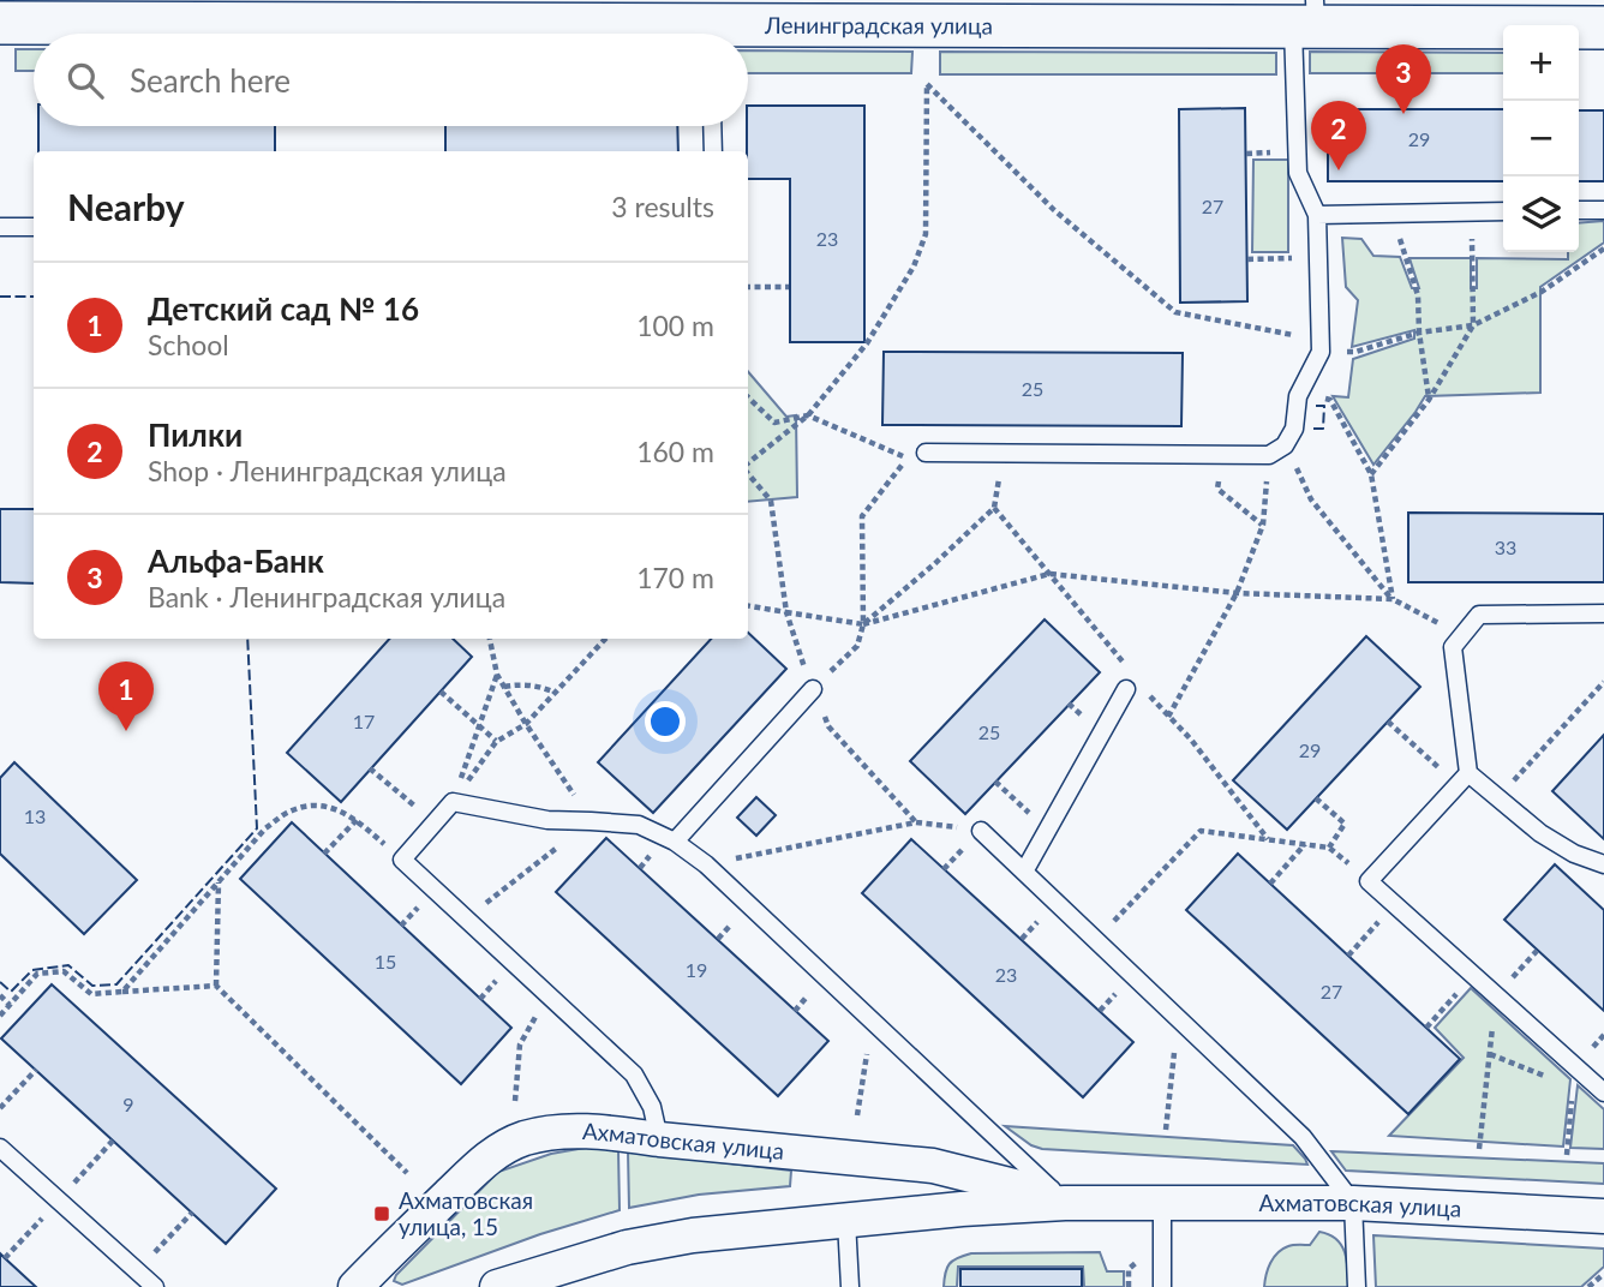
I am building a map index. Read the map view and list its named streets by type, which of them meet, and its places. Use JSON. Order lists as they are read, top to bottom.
{
  "streets": {
    "street": ["Ленинградская улица", "Ахматовская улица"]
  },
  "places": {
    "transit": ["Ахматовская улица, 15"]
  },
  "house_numbers": [
    "29",
    "27",
    "23",
    "25",
    "33",
    "17",
    "25",
    "29",
    "13",
    "15",
    "19",
    "23",
    "27",
    "9"
  ],
  "page": {
    "map_buttons": ["+", "−"],
    "search": "Search here",
    "pins": ["3", "2", "1"],
    "heading": ["Nearby", "3 results"],
    "list": [
      {
        "mark": "1",
        "name": "Детский сад № 16",
        "note": "School",
        "value": "100 m"
      },
      {
        "mark": "2",
        "name": "Пилки",
        "note": "Shop · Ленинградская улица",
        "value": "160 m"
      },
      {
        "mark": "3",
        "name": "Альфа-Банк",
        "note": "Bank · Ленинградская улица",
        "value": "170 m"
      }
    ]
  }
}
